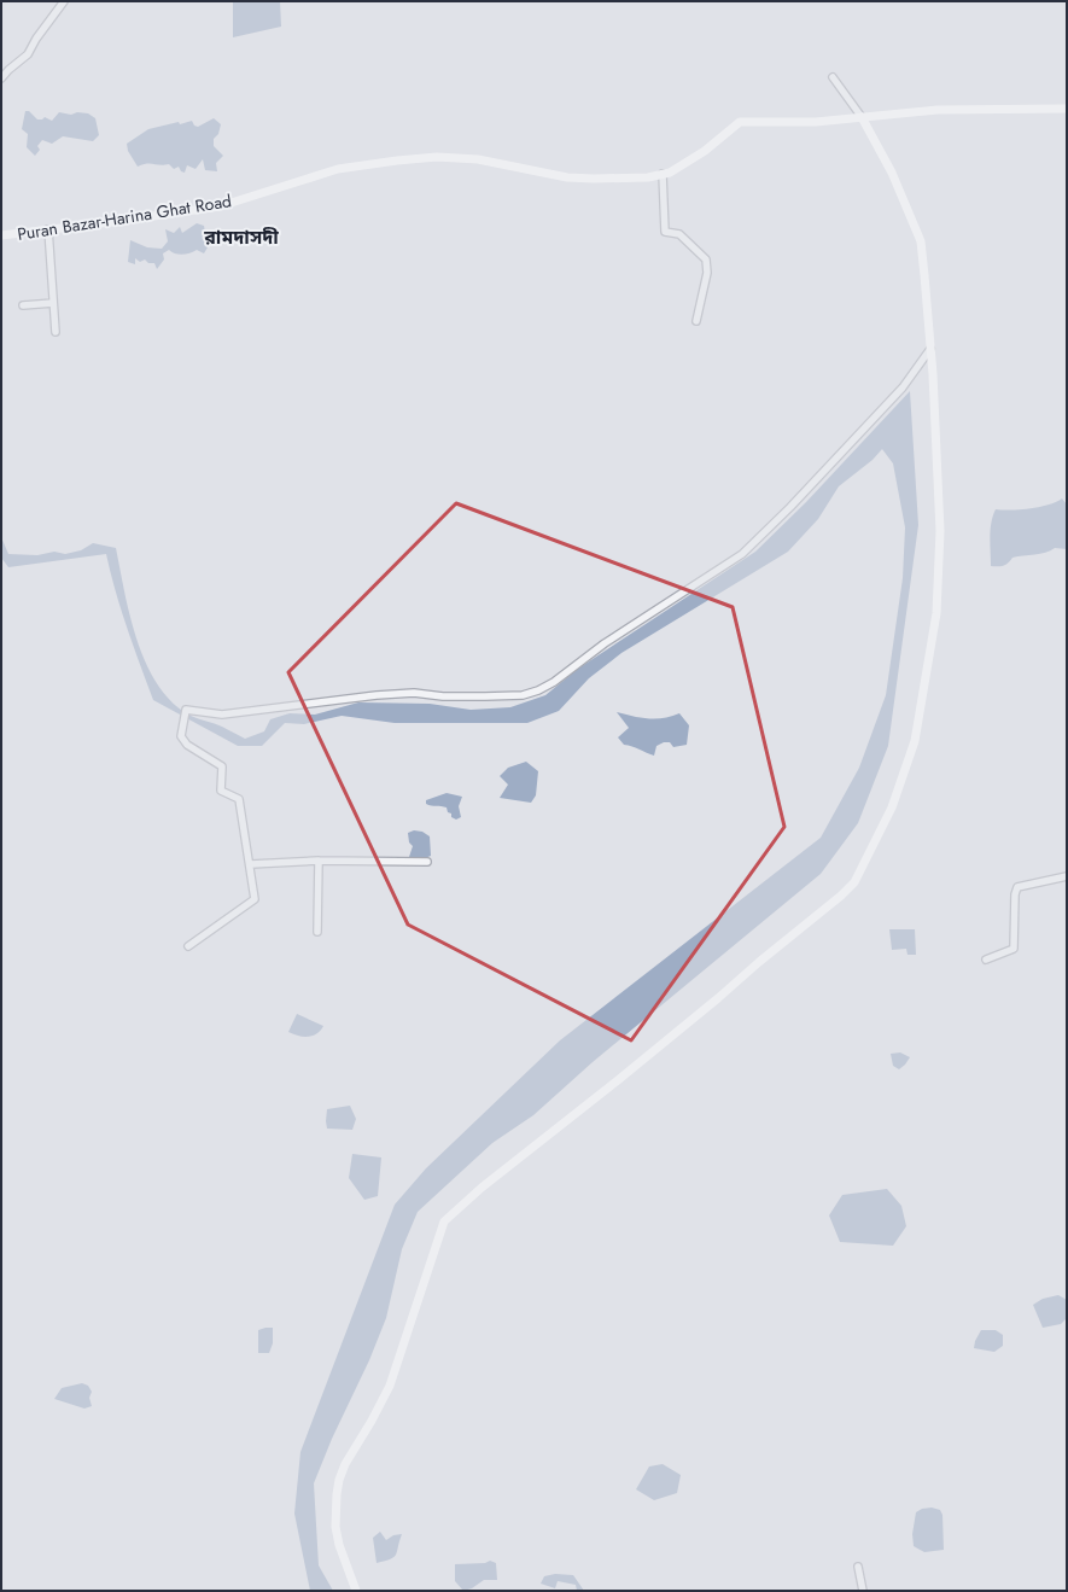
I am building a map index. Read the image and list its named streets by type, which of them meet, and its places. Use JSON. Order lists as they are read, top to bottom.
{
  "streets": {
    "main road": ["Puran Bazar-Harina Ghat Road"]
  },
  "districts": ["রামদাসদী"]
}
